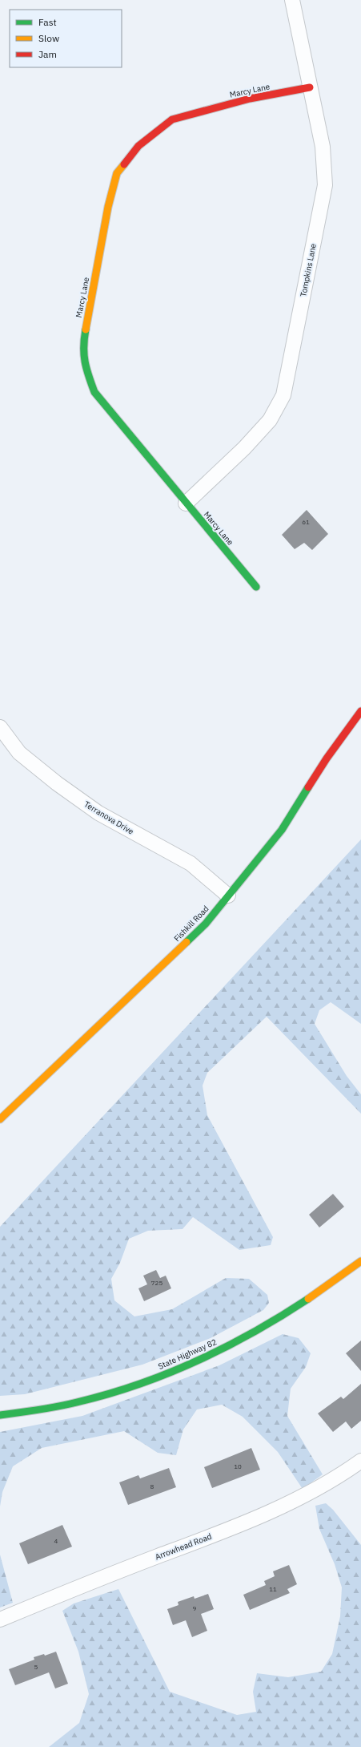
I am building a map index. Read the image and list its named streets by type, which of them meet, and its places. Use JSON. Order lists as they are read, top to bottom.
{
  "streets": {
    "street": [
      "Marcy Lane",
      "Tompkins Lane",
      "Terranova Drive",
      "Fishkill Road",
      "State Highway 82",
      "Arrowhead Road"
    ]
  },
  "crossings": [
    ["Marcy Lane", "Tompkins Lane"],
    ["Terranova Drive", "Fishkill Road"]
  ],
  "house_numbers": [
    "61",
    "725",
    "10",
    "8",
    "4",
    "11",
    "9",
    "5"
  ],
  "legend": ["Fast", "Slow", "Jam"]
}
